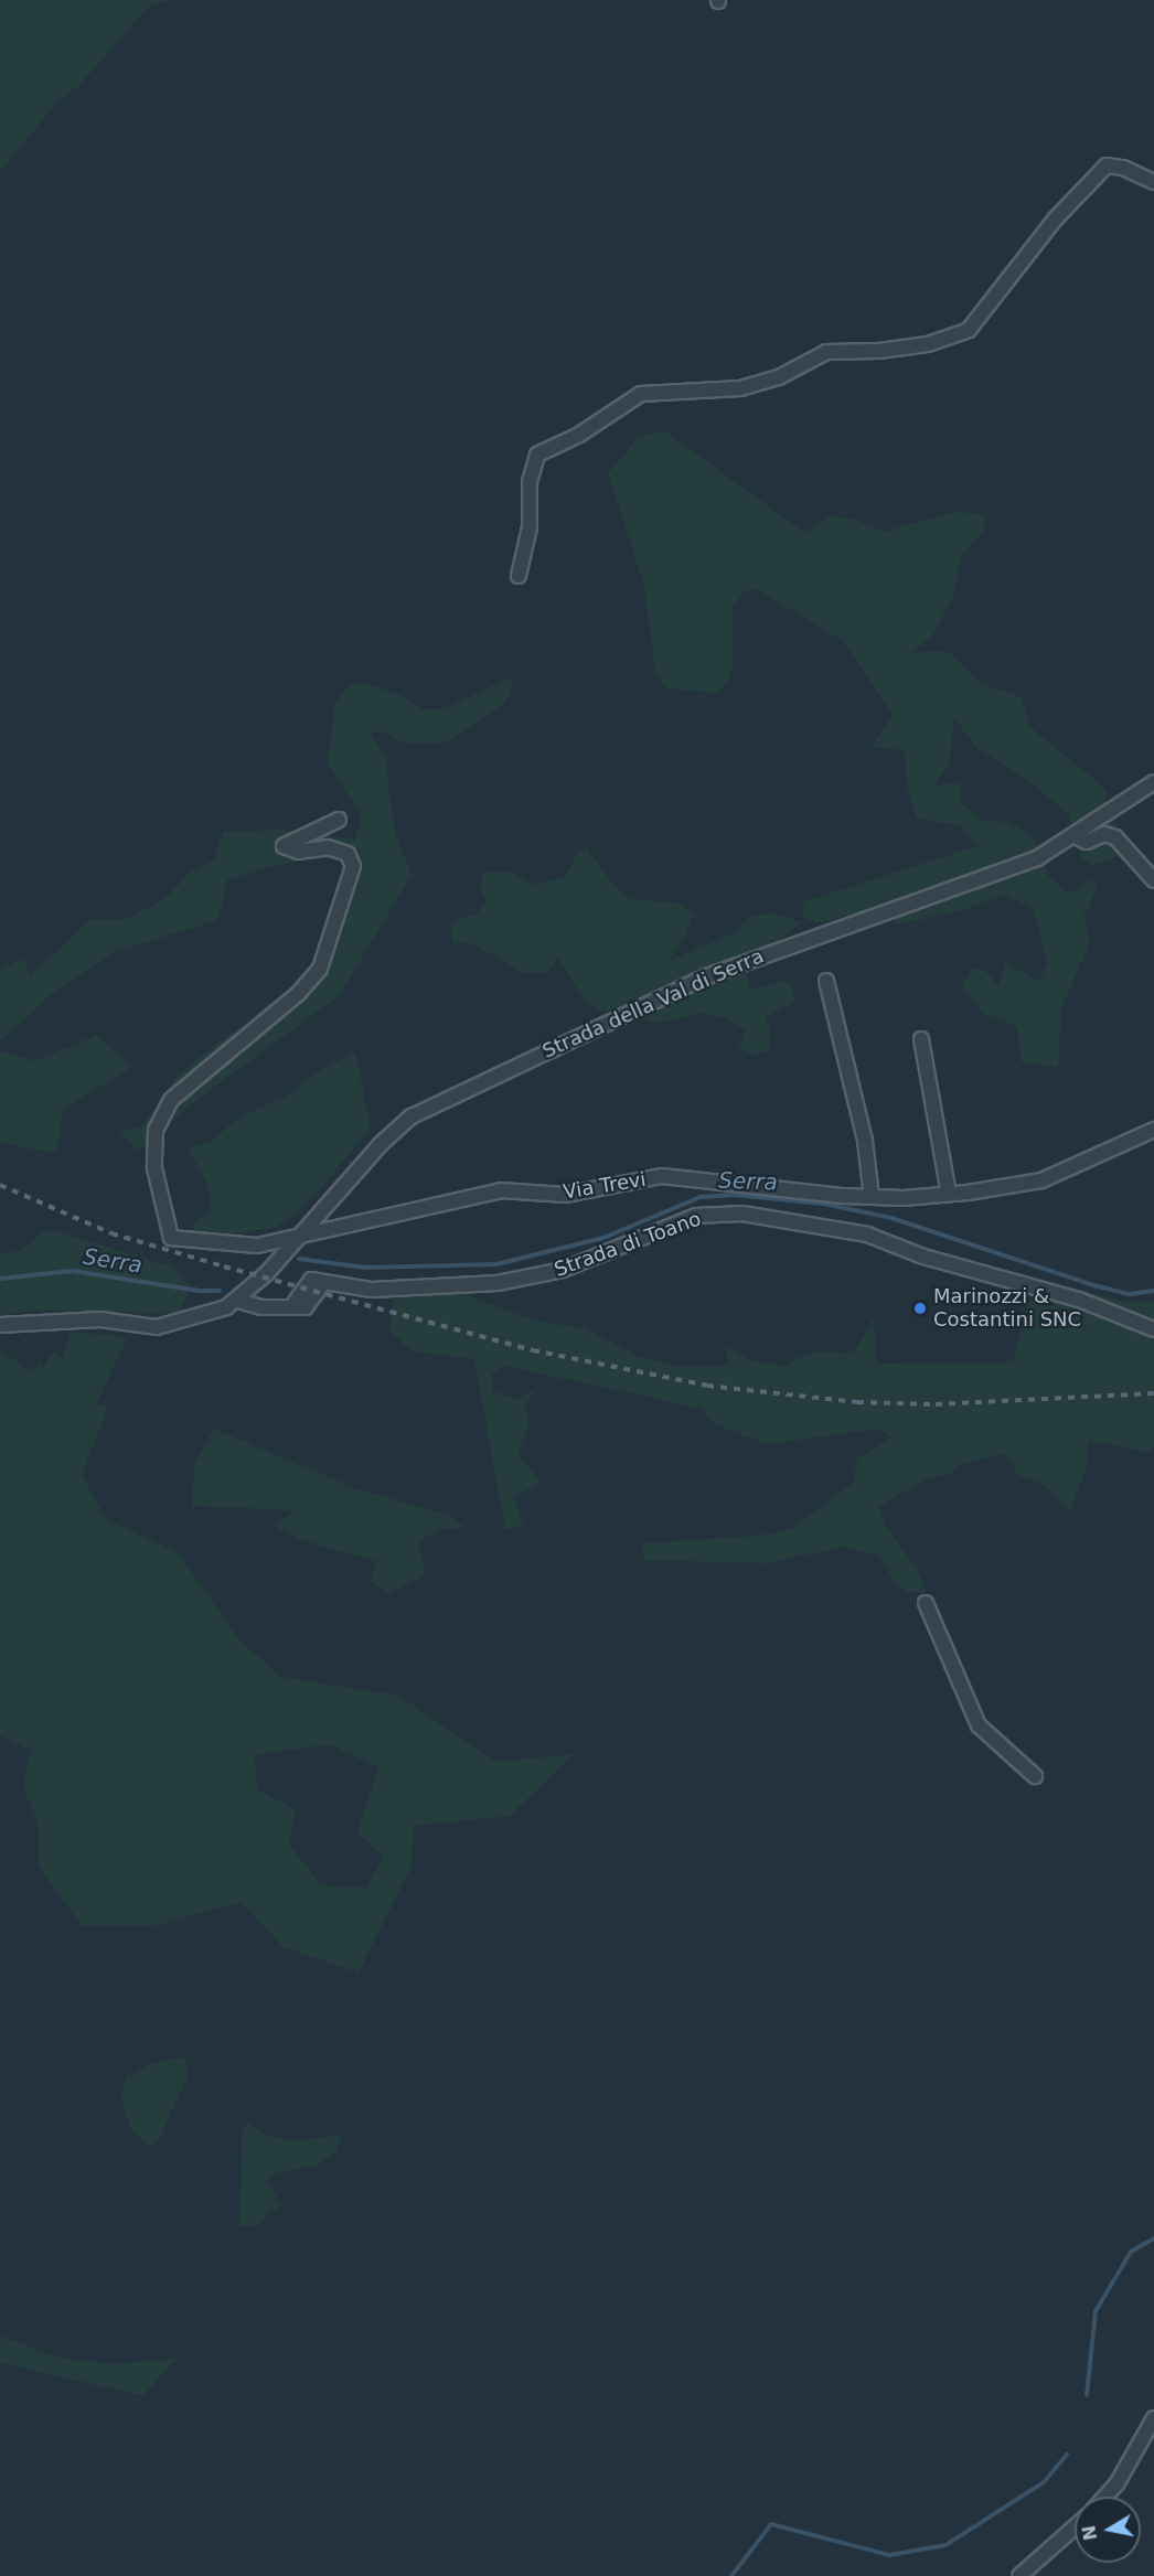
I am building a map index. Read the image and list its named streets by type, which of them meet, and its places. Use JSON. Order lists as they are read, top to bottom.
{
  "streets": {
    "street": ["Strada della Val di Serra", "Via Trevi", "Strada di Toano"]
  },
  "crossings": [
    ["Strada della Val di Serra", "Via Trevi"],
    ["Strada della Val di Serra", "Strada di Toano"]
  ],
  "water": ["Serra"],
  "places": ["Marinozzi & Costantini SNC"],
  "north": "left"
}
